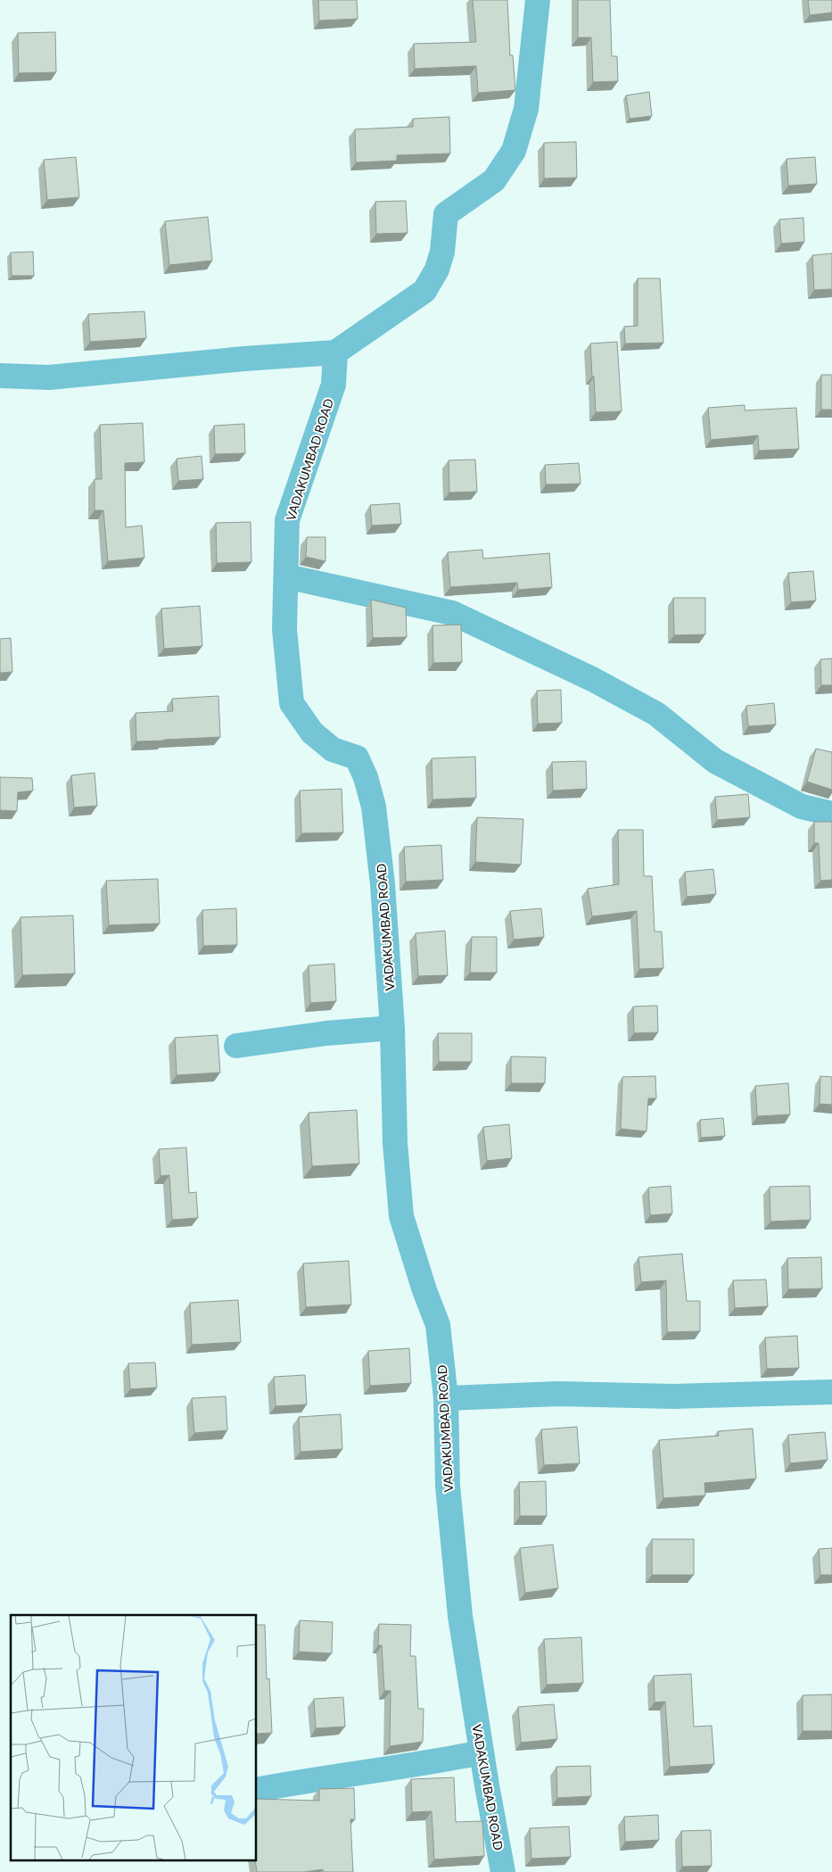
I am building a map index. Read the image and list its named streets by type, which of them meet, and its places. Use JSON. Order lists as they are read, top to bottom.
{
  "streets": {
    "street": ["VADAKUMBAD ROAD"]
  }
}
